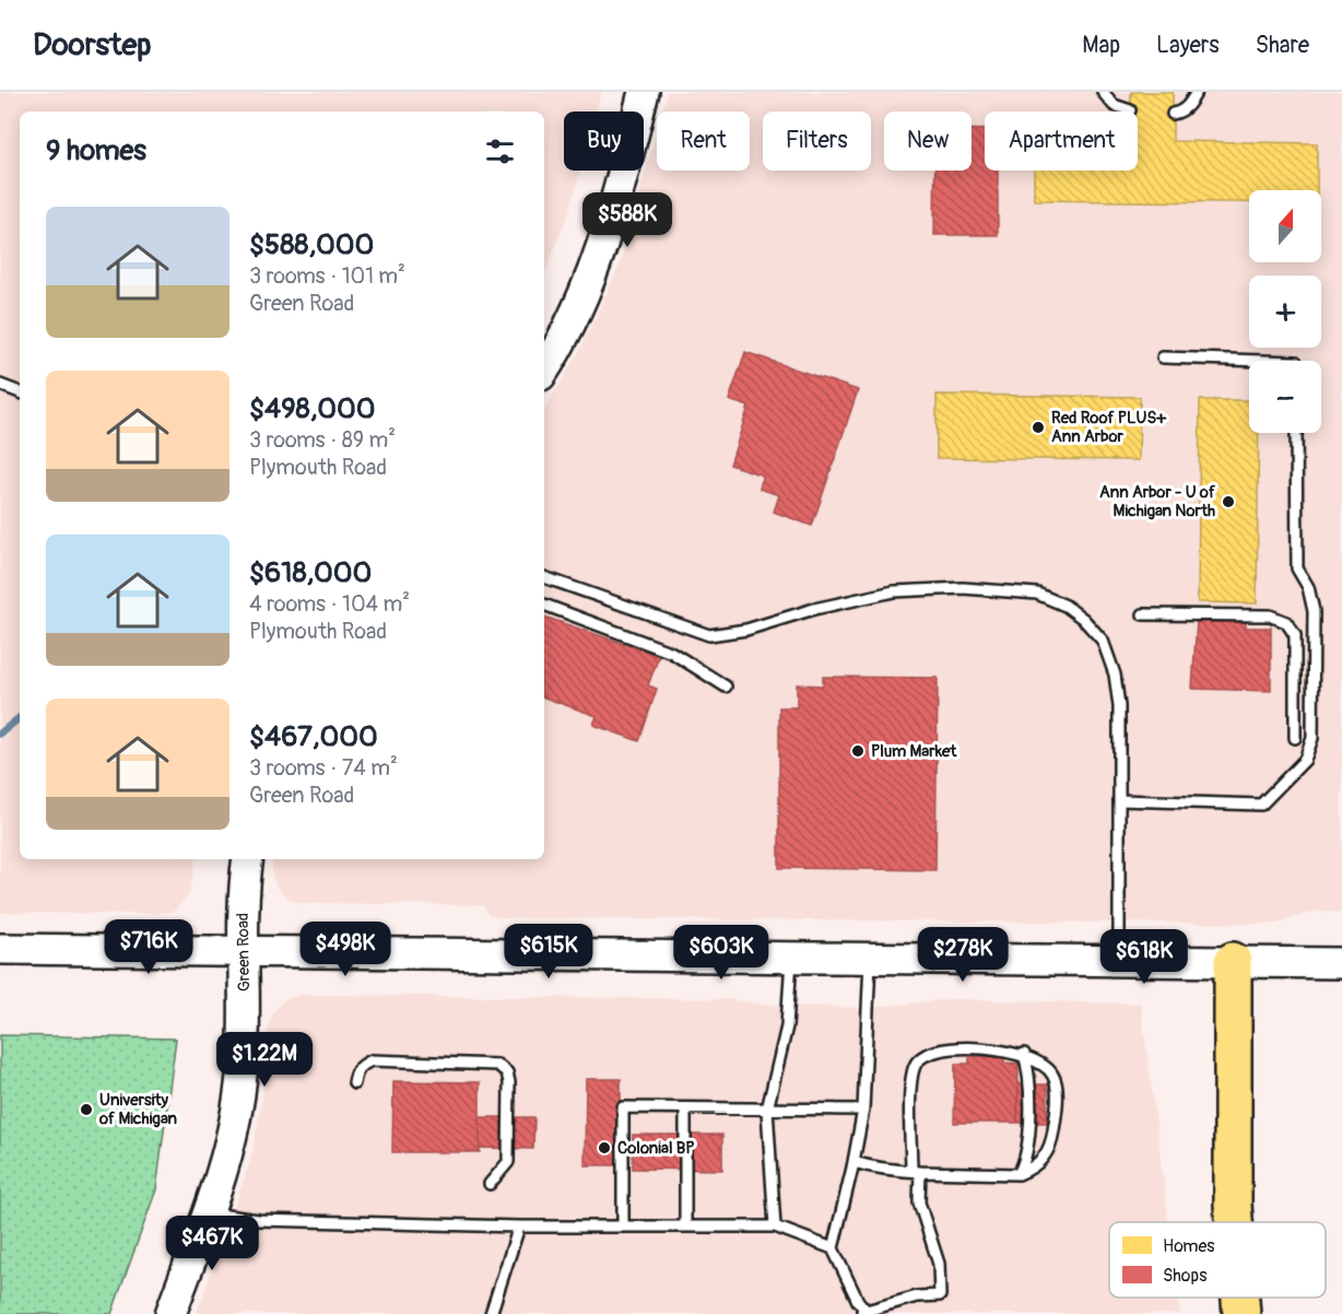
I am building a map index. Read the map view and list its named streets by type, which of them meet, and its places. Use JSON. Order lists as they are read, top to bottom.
{
  "streets": {
    "main road": ["Green Road"]
  },
  "places": [
    "Red Roof PLUS+ Ann Arbor",
    "Ann Arbor - U of Michigan North",
    "Plum Market",
    "University of Michigan",
    "Colonial BP"
  ],
  "legend": ["Homes", "Shops"],
  "north": "top",
  "page": {
    "header": "Doorstep",
    "nav": ["Map", "Layers", "Share"],
    "chip": [
      "Buy",
      "Rent",
      "Filters",
      "New",
      "Apartment"
    ],
    "heading": "9 homes",
    "map_buttons": ["+", "−"],
    "list": [
      {
        "name": "$588,000",
        "note": "3 rooms · 101 m² · Green Road"
      },
      {
        "name": "$498,000",
        "note": "3 rooms · 89 m² · Plymouth Road"
      },
      {
        "name": "$618,000",
        "note": "4 rooms · 104 m² · Plymouth Road"
      },
      {
        "name": "$467,000",
        "note": "3 rooms · 74 m² · Green Road"
      }
    ],
    "price": [
      "$588K",
      "$716K",
      "$498K",
      "$615K",
      "$603K",
      "$278K",
      "$618K",
      "$1.22M",
      "$467K"
    ]
  }
}
